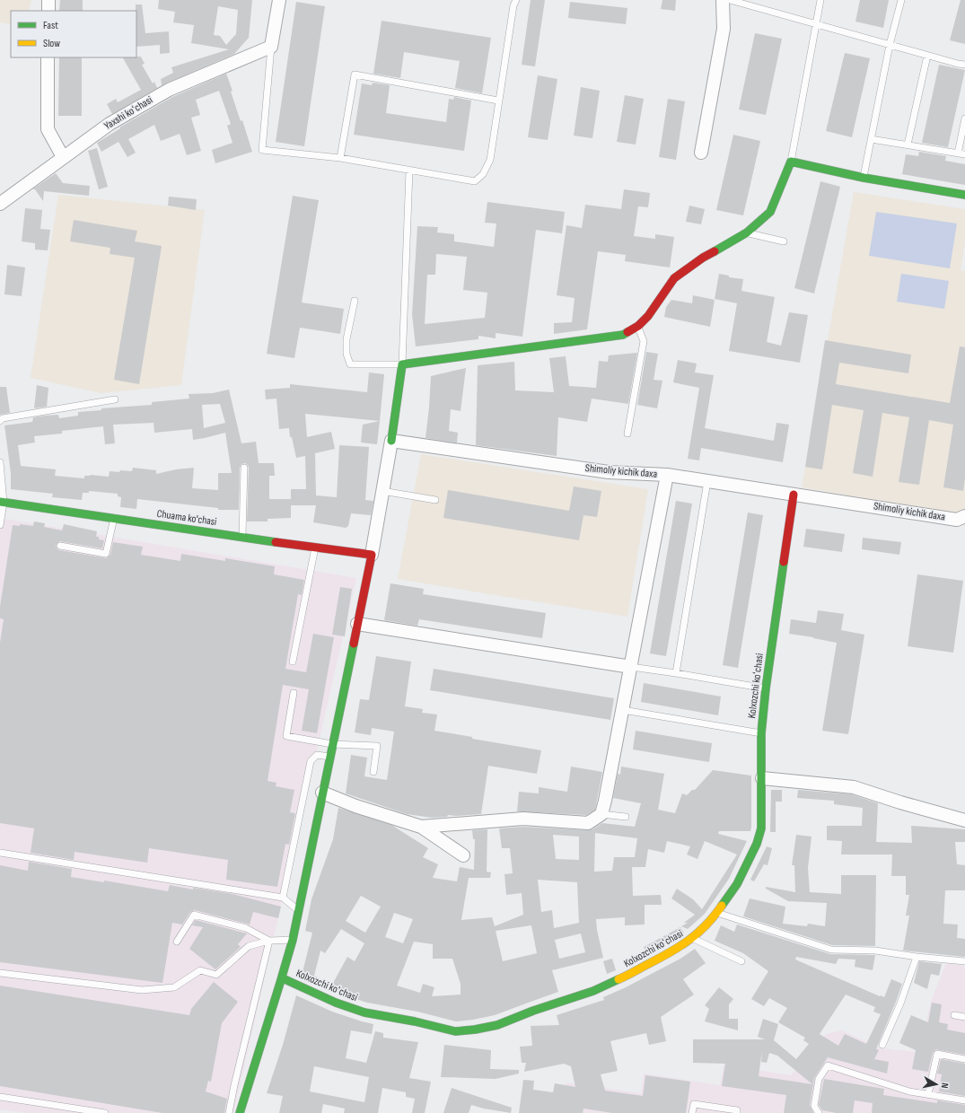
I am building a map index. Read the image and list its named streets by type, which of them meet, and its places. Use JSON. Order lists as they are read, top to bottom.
{
  "streets": {
    "street": [
      "Yaxshi koʻchasi",
      "Shimoliy kichik daxa",
      "Chuama ko'chasi",
      "Kolxozchi koʻchasi"
    ]
  },
  "crossings": [
    ["Shimoliy kichik daxa", "Kolxozchi koʻchasi"]
  ],
  "legend": ["Fast", "Slow"],
  "north": "right"
}
